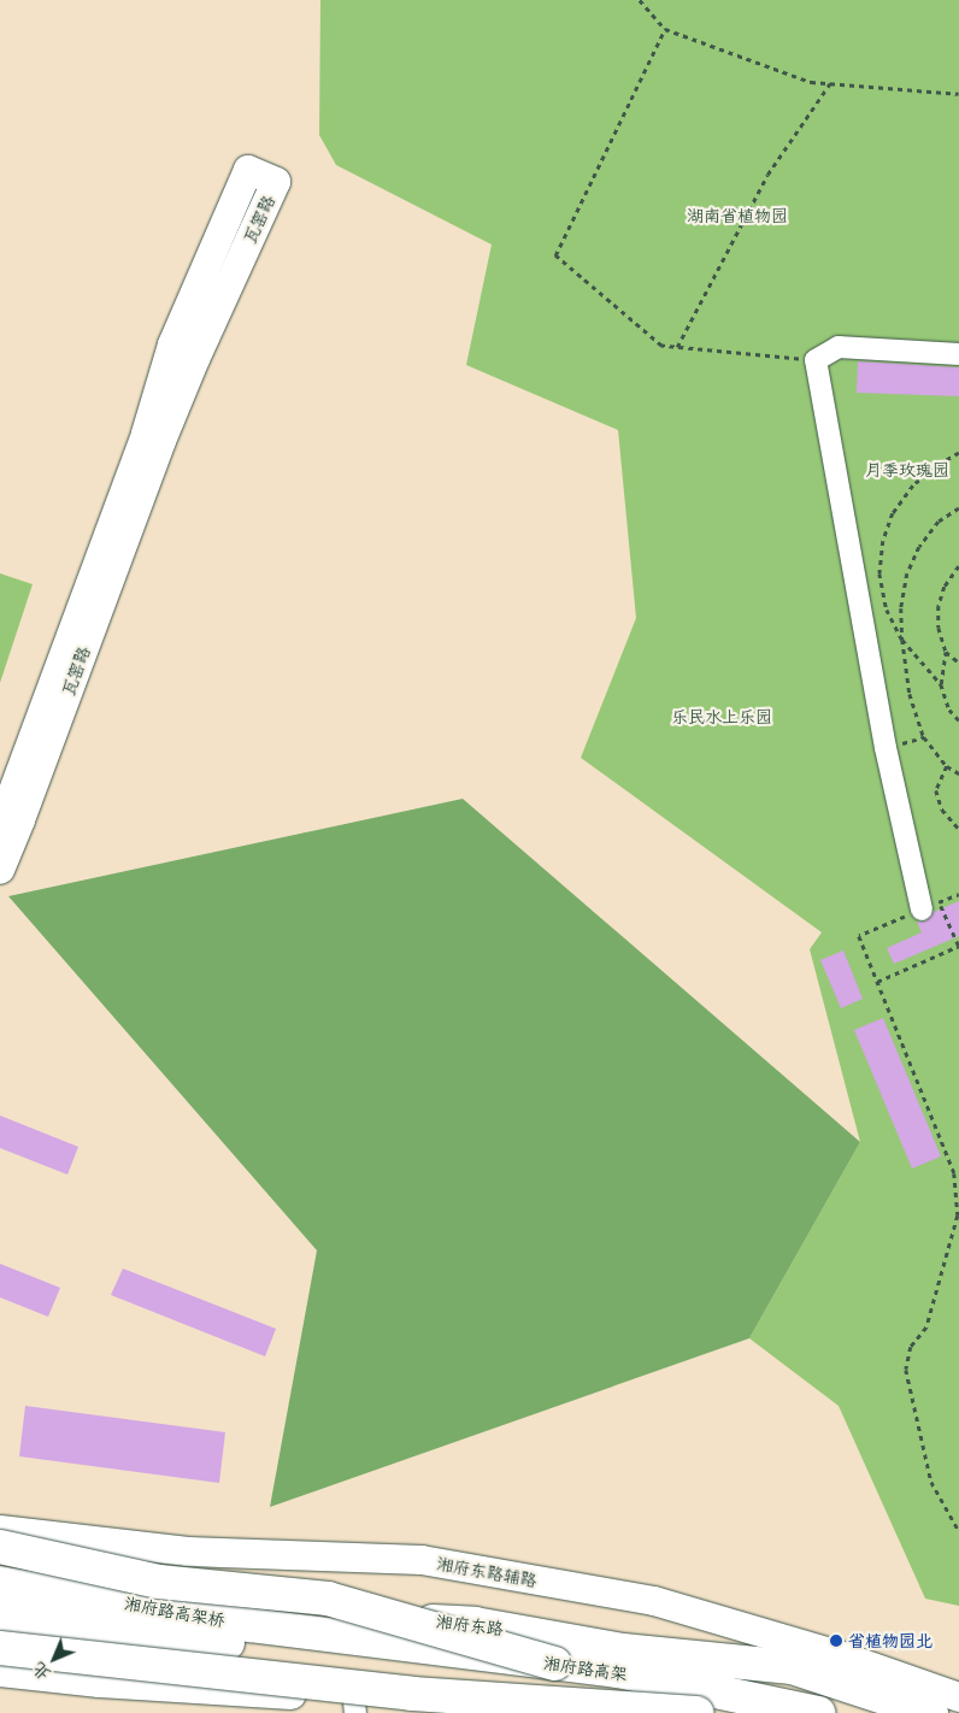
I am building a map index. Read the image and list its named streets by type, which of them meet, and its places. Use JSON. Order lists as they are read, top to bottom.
{
  "streets": {
    "main road": [
      "瓦窑路",
      "湘府东路辅路",
      "湘府路高架桥",
      "湘府东路",
      "湘府路高架"
    ]
  },
  "crossings": [
    ["湘府路高架桥", "湘府路高架"]
  ],
  "parks": ["湖南省植物园", "月季玫瑰园", "乐民水上乐园"],
  "places": ["省植物园北"],
  "north": "bottom left"
}
